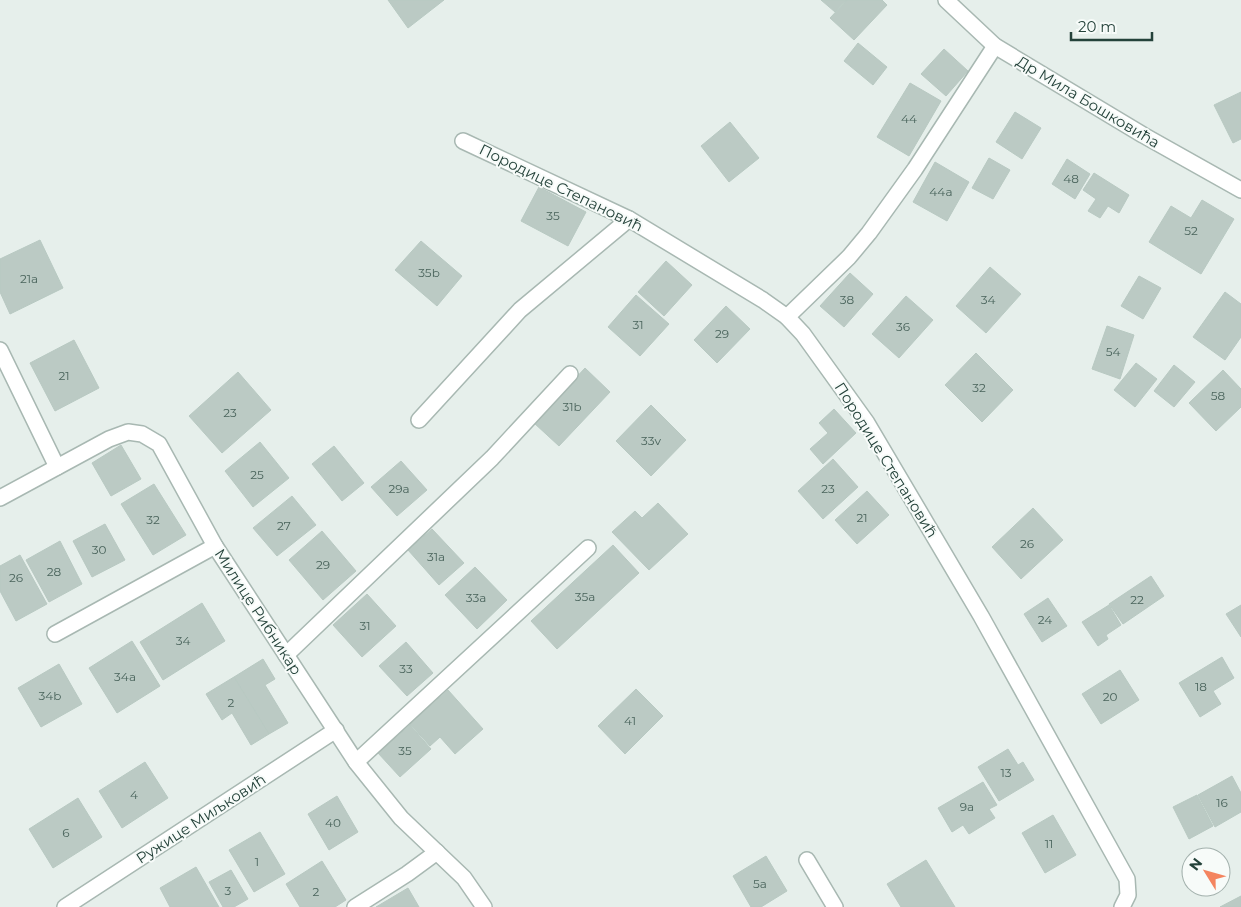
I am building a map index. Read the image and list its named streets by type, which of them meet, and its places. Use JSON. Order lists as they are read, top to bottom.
{
  "streets": {
    "street": [
      "Др Мила Бошковића",
      "Породице Степановић",
      "Милице Рибникар",
      "Ружице Миљковић"
    ]
  },
  "crossings": [
    ["Милице Рибникар", "Ружице Миљковић"]
  ],
  "house_numbers": [
    "44",
    "48",
    "44a",
    "35",
    "52",
    "35b",
    "21a",
    "38",
    "34",
    "31",
    "36",
    "29",
    "54",
    "21",
    "32",
    "58",
    "31b",
    "23",
    "33v",
    "25",
    "29a",
    "23",
    "21",
    "32",
    "27",
    "26",
    "30",
    "31a",
    "29",
    "28",
    "26",
    "35a",
    "33a",
    "22",
    "24",
    "31",
    "34",
    "33",
    "34a",
    "18",
    "34b",
    "20",
    "2",
    "41",
    "35",
    "13",
    "4",
    "16",
    "9a",
    "40",
    "6",
    "11",
    "1",
    "5a",
    "3",
    "2"
  ],
  "scale_bar": "20 m",
  "north": "top left"
}
